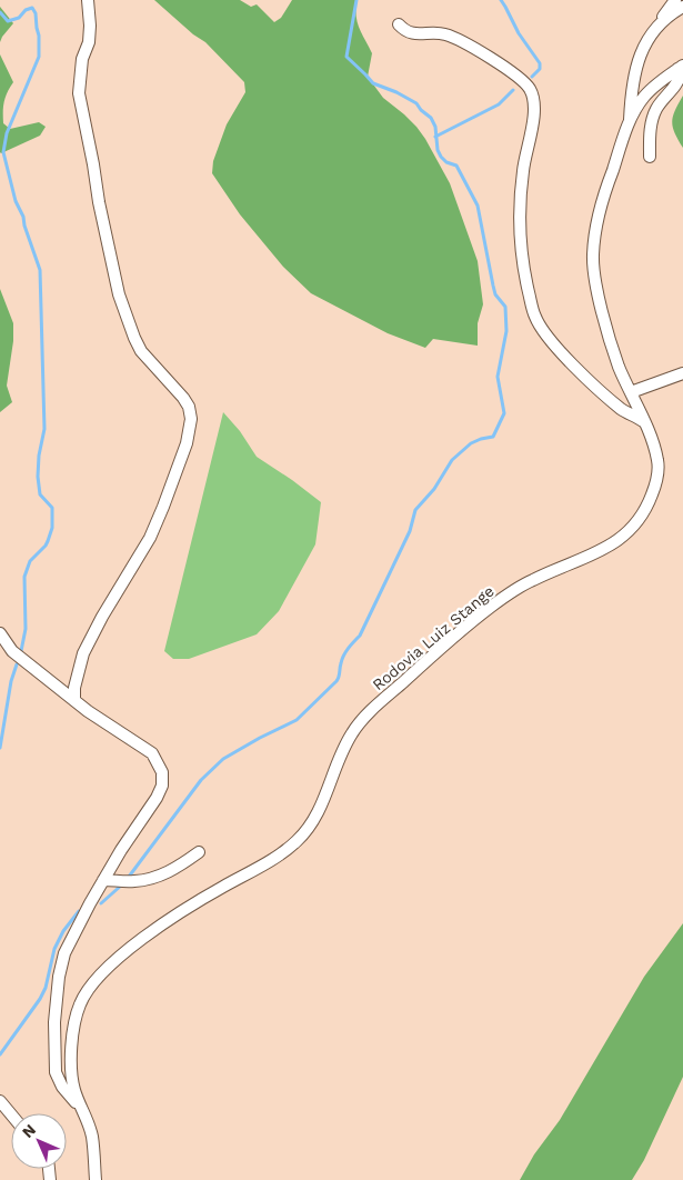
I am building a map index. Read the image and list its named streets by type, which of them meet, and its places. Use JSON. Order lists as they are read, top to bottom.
{
  "streets": {
    "street": ["Rodovia Luiz Stange"]
  },
  "north": "top left"
}
